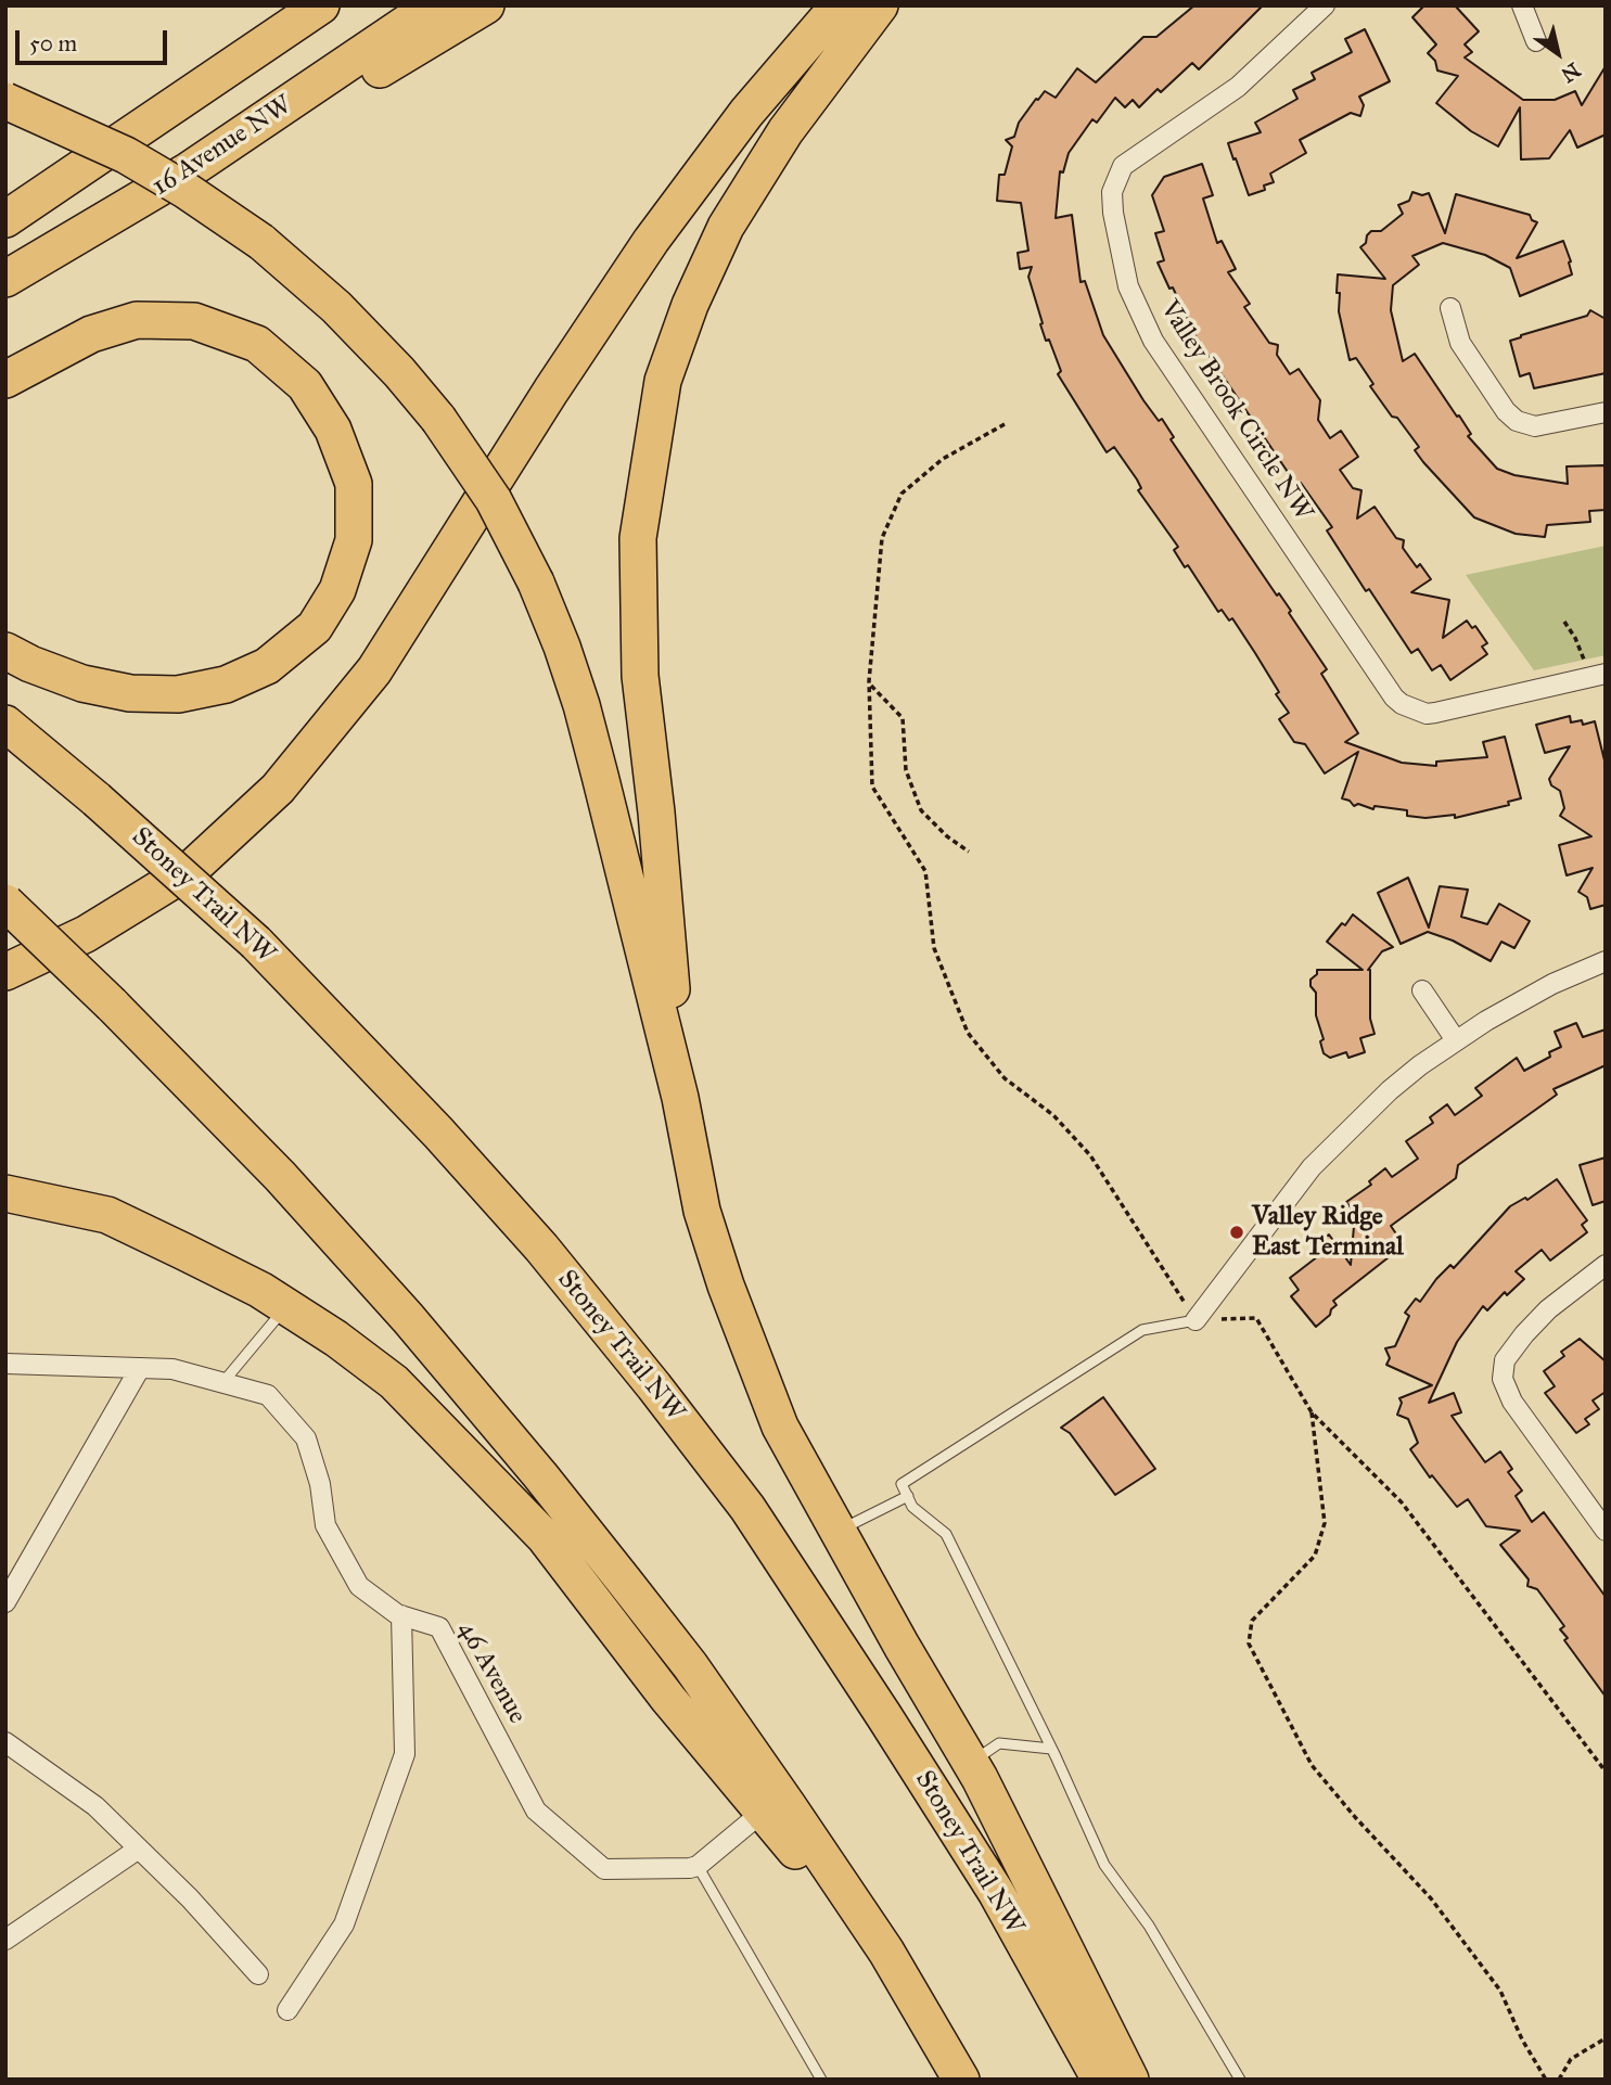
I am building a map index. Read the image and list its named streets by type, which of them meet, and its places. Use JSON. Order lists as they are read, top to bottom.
{
  "streets": {
    "highway": ["16 Avenue NW", "Stoney Trail NW"],
    "street": ["Valley Brook Circle NW", "46 Avenue"]
  },
  "places": ["Valley Ridge East Terminal"],
  "scale_bar": "50 m",
  "north": "bottom right"
}
